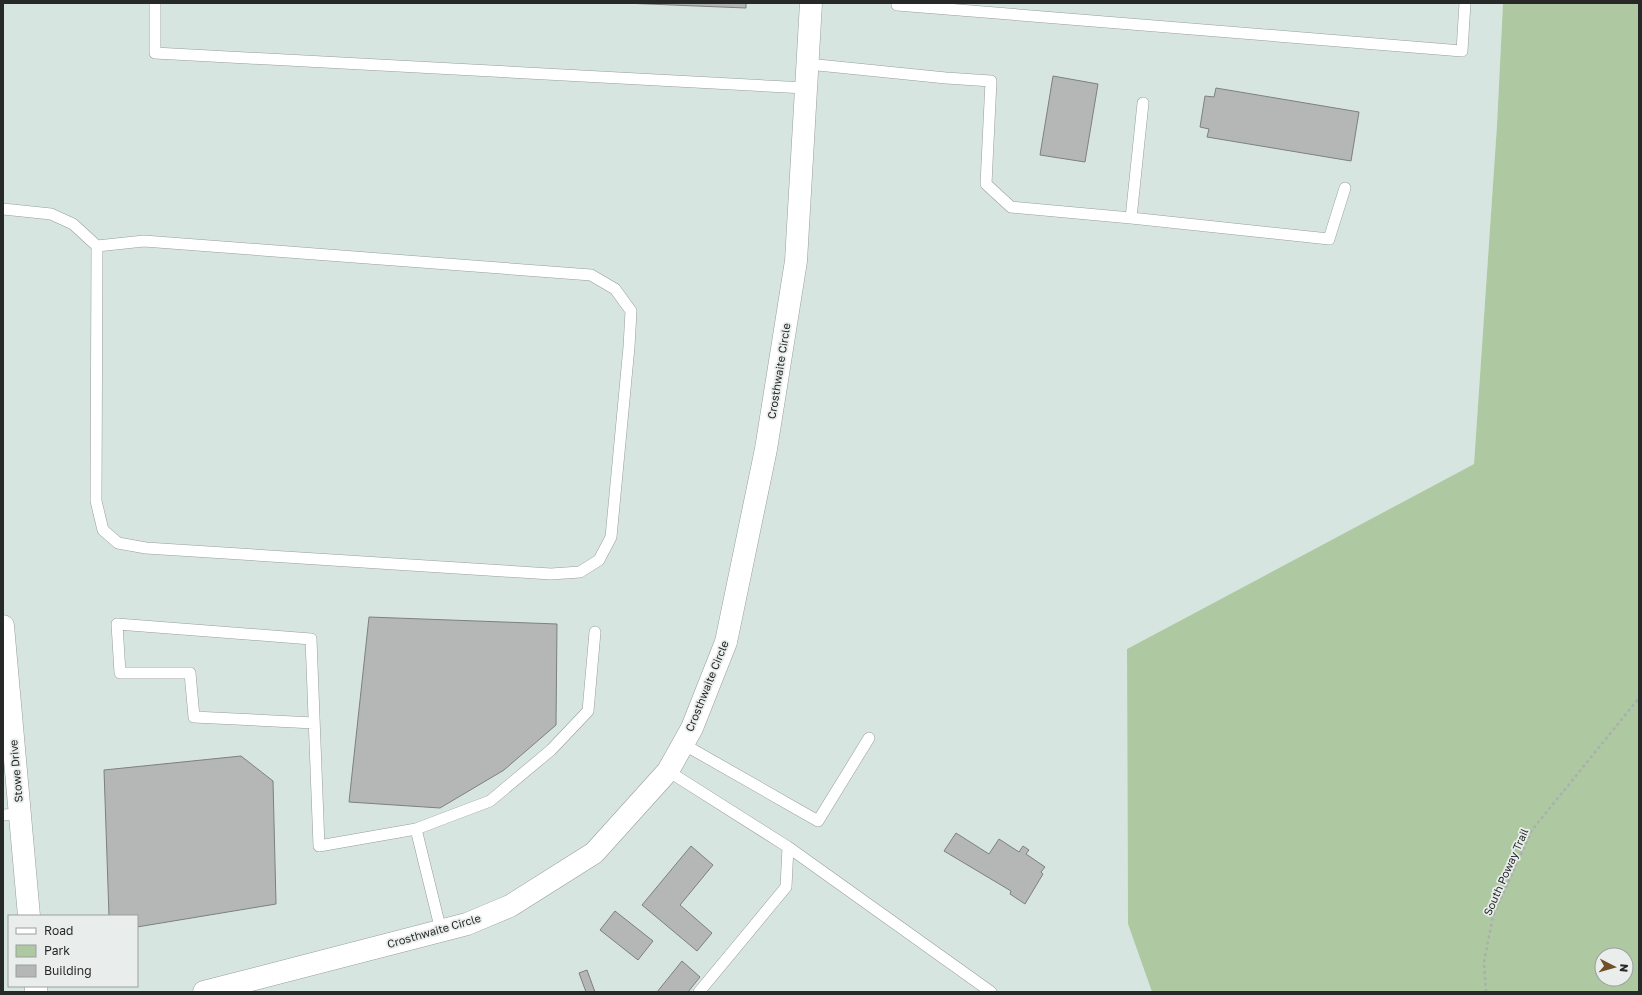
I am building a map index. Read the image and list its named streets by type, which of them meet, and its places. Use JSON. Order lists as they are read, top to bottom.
{
  "streets": {
    "street": ["Crosthwaite Circle", "Stowe Drive"],
    "path": ["South Poway Trail"]
  },
  "legend": ["Road", "Park", "Building"],
  "north": "right"
}
